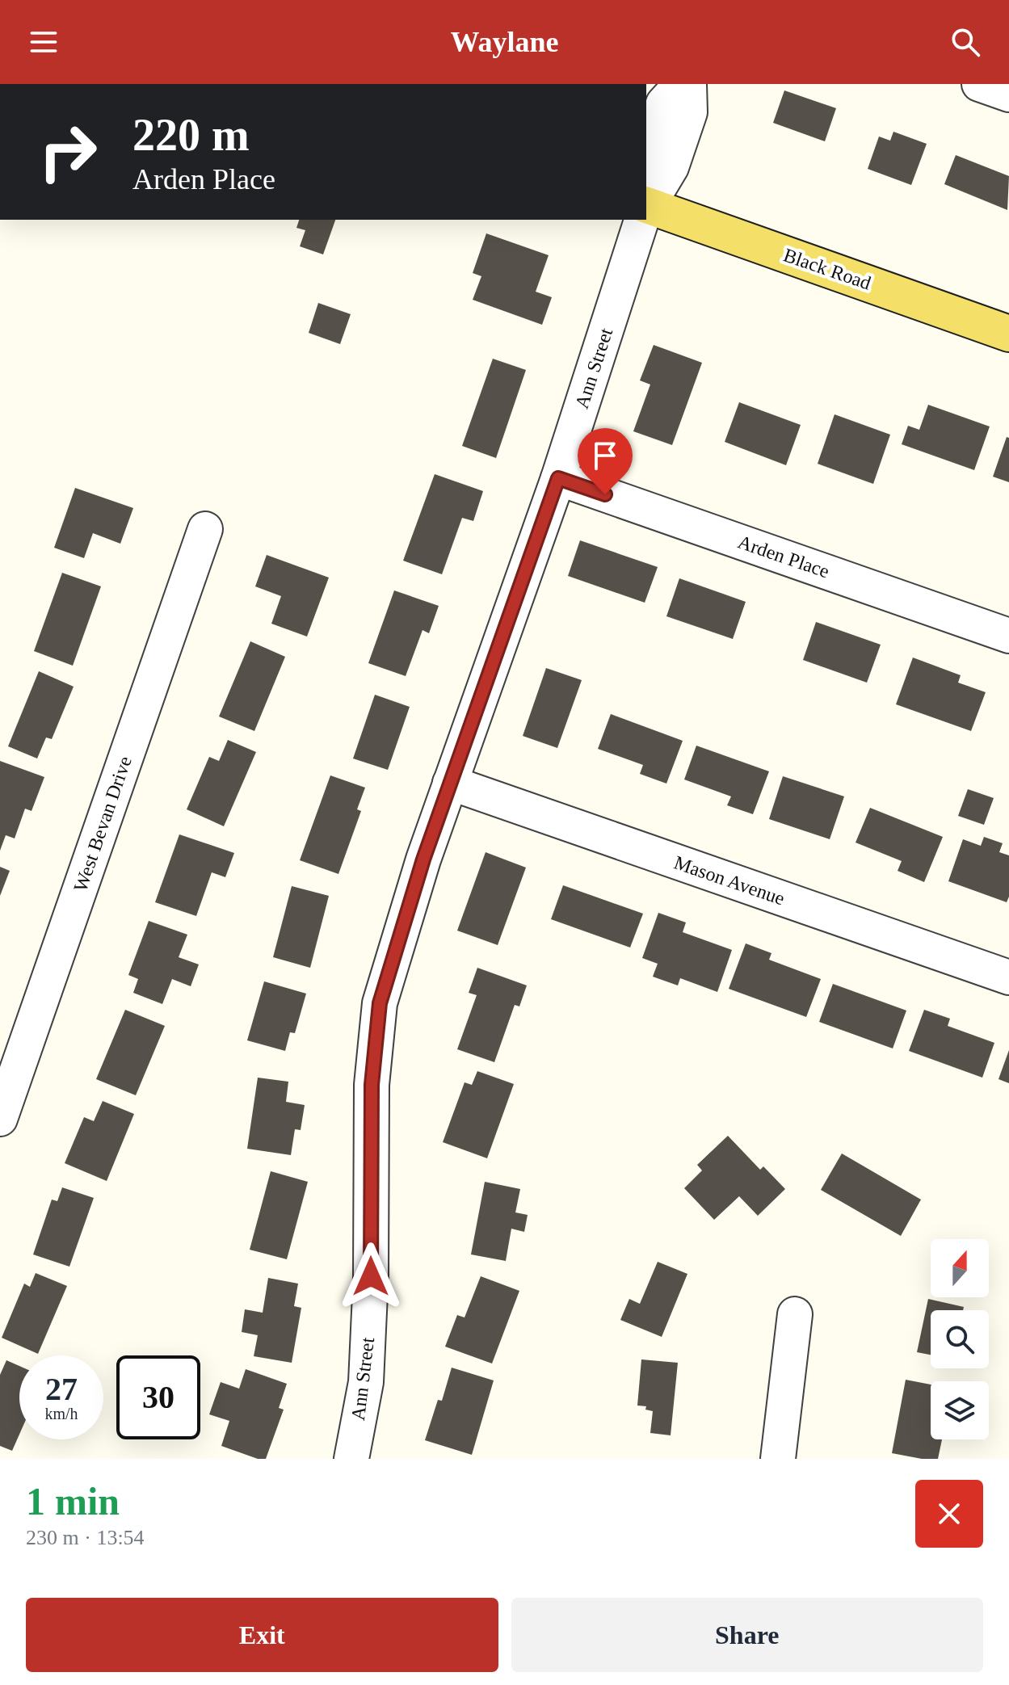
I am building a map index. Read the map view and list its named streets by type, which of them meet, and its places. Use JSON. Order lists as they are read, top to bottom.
{
  "streets": {
    "main road": ["Black Road"],
    "street": [
      "Ann Street",
      "Arden Place",
      "West Bevan Drive",
      "Mason Avenue"
    ]
  },
  "crossings": [
    ["Ann Street", "Arden Place"],
    ["Ann Street", "Mason Avenue"]
  ],
  "north": "top",
  "page": {
    "header": "Waylane",
    "turn": ["220 m", "Arden Place"],
    "speed": "27 km/h",
    "limit": "30",
    "heading": ["1 min", "230 m · 13:54"],
    "buttons": ["Exit", "Share"]
  }
}
